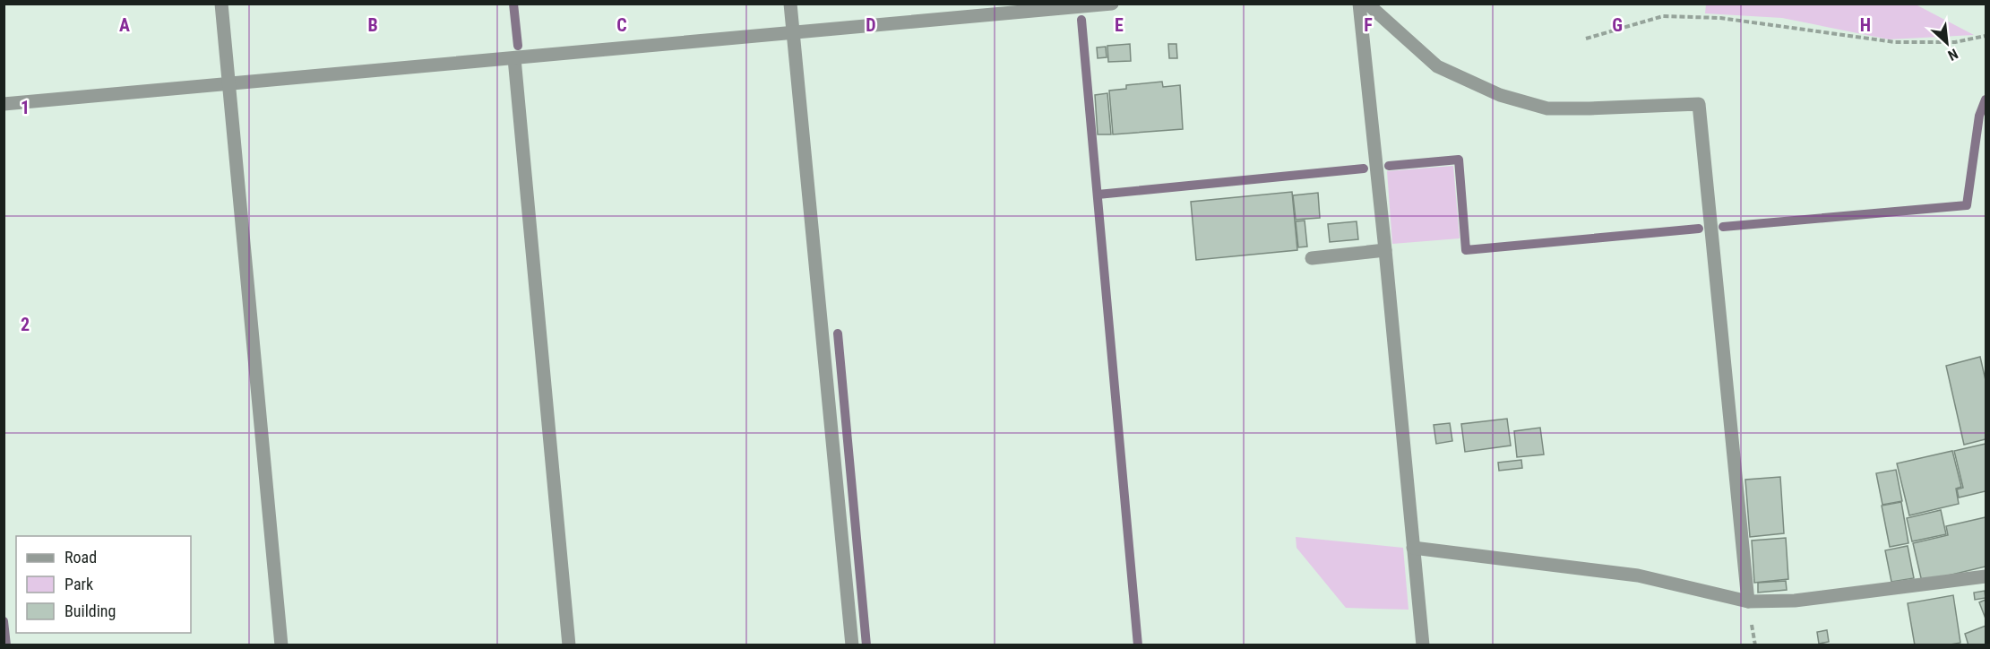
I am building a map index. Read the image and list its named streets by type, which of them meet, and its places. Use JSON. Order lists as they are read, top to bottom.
{
  "legend": ["Road", "Park", "Building"],
  "north": "bottom right",
  "grid": {
    "columns": [
      "A",
      "B",
      "C",
      "D",
      "E",
      "F",
      "G",
      "H"
    ],
    "rows": ["1", "2"]
  }
}
